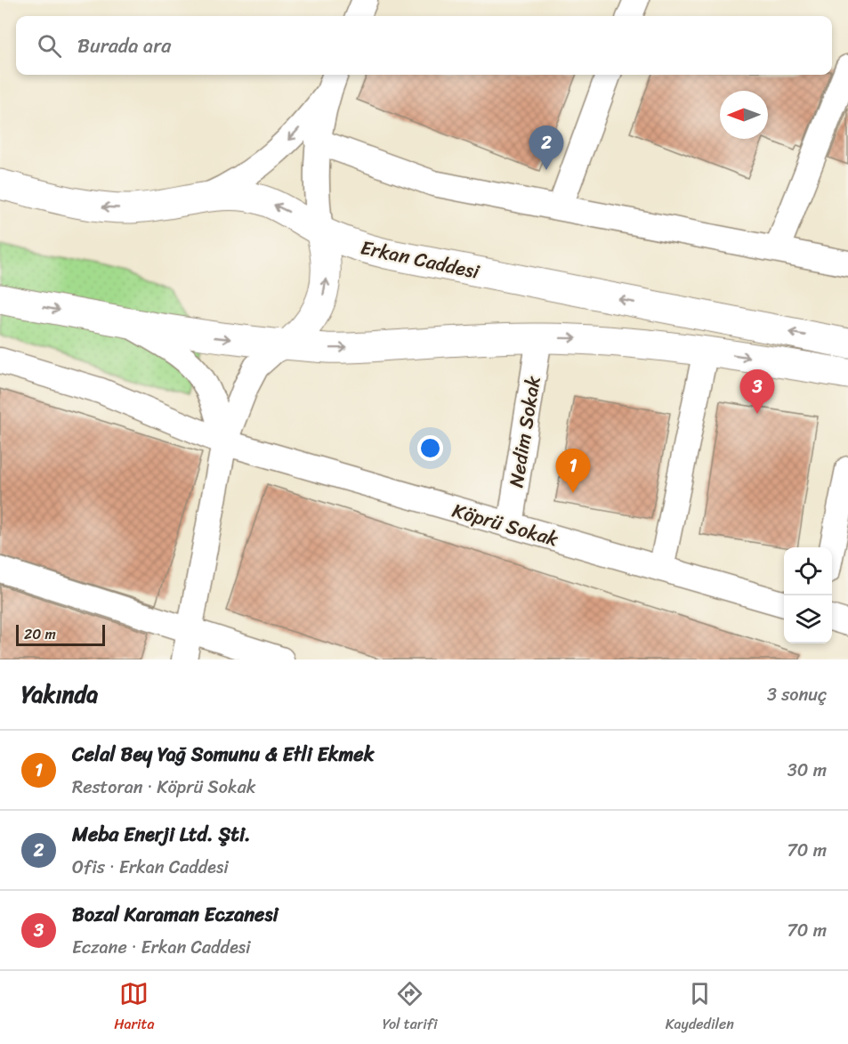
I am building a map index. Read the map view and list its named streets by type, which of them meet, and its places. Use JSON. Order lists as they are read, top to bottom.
{
  "streets": {
    "main road": ["Erkan Caddesi"],
    "street": ["Nedim Sokak", "Köprü Sokak"]
  },
  "crossings": [
    ["Nedim Sokak", "Köprü Sokak"]
  ],
  "scale_bar": "20 m",
  "north": "left",
  "page": {
    "search": "Burada ara",
    "pins": ["2", "3", "1"],
    "scale": "20 m",
    "heading": ["Yakında", "3 sonuç"],
    "list": [
      {
        "mark": "1",
        "name": "Celal Bey Yağ Somunu & Etli Ekmek",
        "note": "Restoran · Köprü Sokak",
        "value": "30 m"
      },
      {
        "mark": "2",
        "name": "Meba Enerji Ltd. Şti.",
        "note": "Ofis · Erkan Caddesi",
        "value": "70 m"
      },
      {
        "mark": "3",
        "name": "Bozal Karaman Eczanesi",
        "note": "Eczane · Erkan Caddesi",
        "value": "70 m"
      }
    ],
    "nav": ["Harita", "Yol tarifi", "Kaydedilen"]
  }
}
